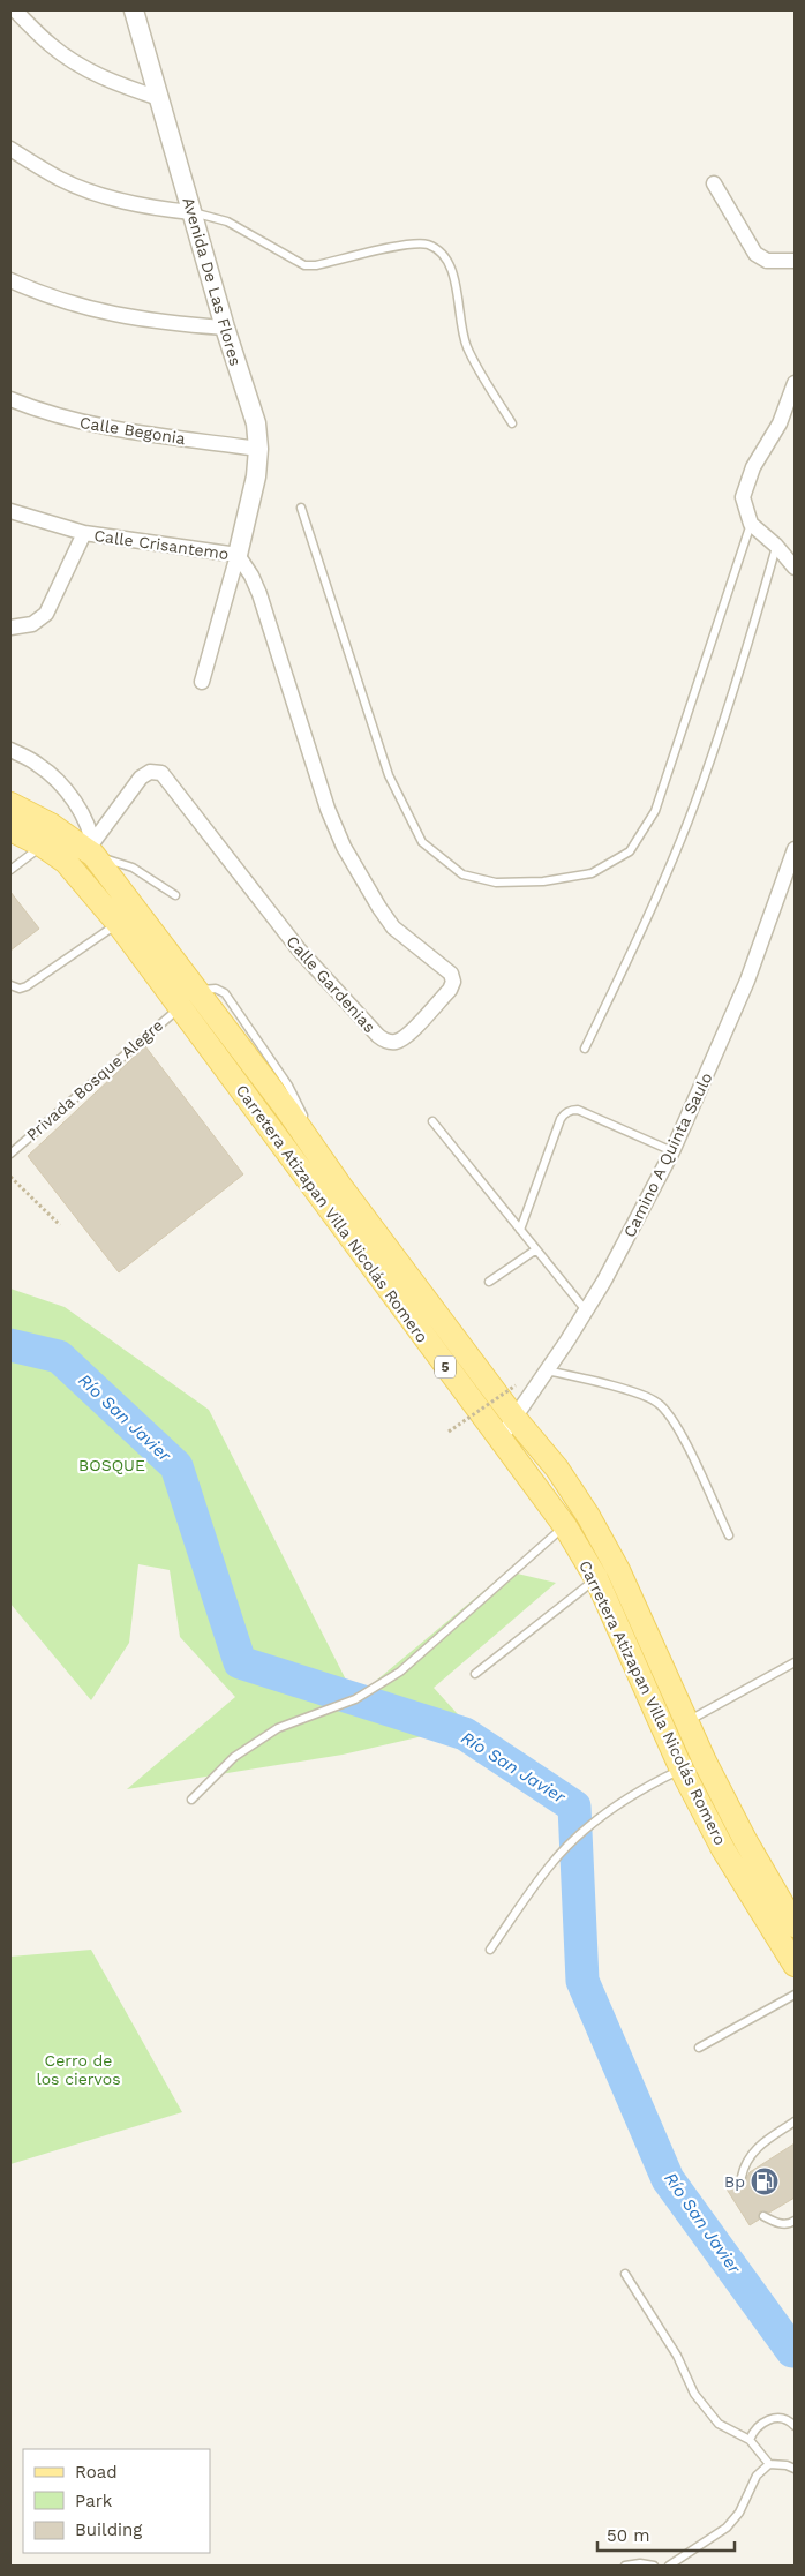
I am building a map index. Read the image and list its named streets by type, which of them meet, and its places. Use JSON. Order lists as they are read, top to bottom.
{
  "streets": {
    "main road": ["Carretera Atizapan Villa Nicolás Romero", "5"],
    "street": [
      "Avenida De Las Flores",
      "Calle Begonia",
      "Calle Crisantemo",
      "Calle Gardenias",
      "Camino A Quinta Saulo"
    ],
    "lane": ["Privada Bosque Alegre"]
  },
  "crossings": [
    ["Avenida De Las Flores", "Calle Begonia"],
    ["Avenida De Las Flores", "Calle Crisantemo"],
    ["Avenida De Las Flores", "Calle Gardenias"],
    ["Calle Crisantemo", "Calle Gardenias"],
    ["Calle Gardenias", "Carretera Atizapan Villa Nicolás Romero"],
    ["Privada Bosque Alegre", "Carretera Atizapan Villa Nicolás Romero"],
    ["Camino A Quinta Saulo", "Carretera Atizapan Villa Nicolás Romero"]
  ],
  "water": ["Río San Javier"],
  "parks": ["BOSQUE", "Cerro de los ciervos"],
  "places": {
    "fuel station": ["Bp"]
  },
  "legend": ["Road", "Park", "Building"],
  "scale_bar": "50 m"
}
